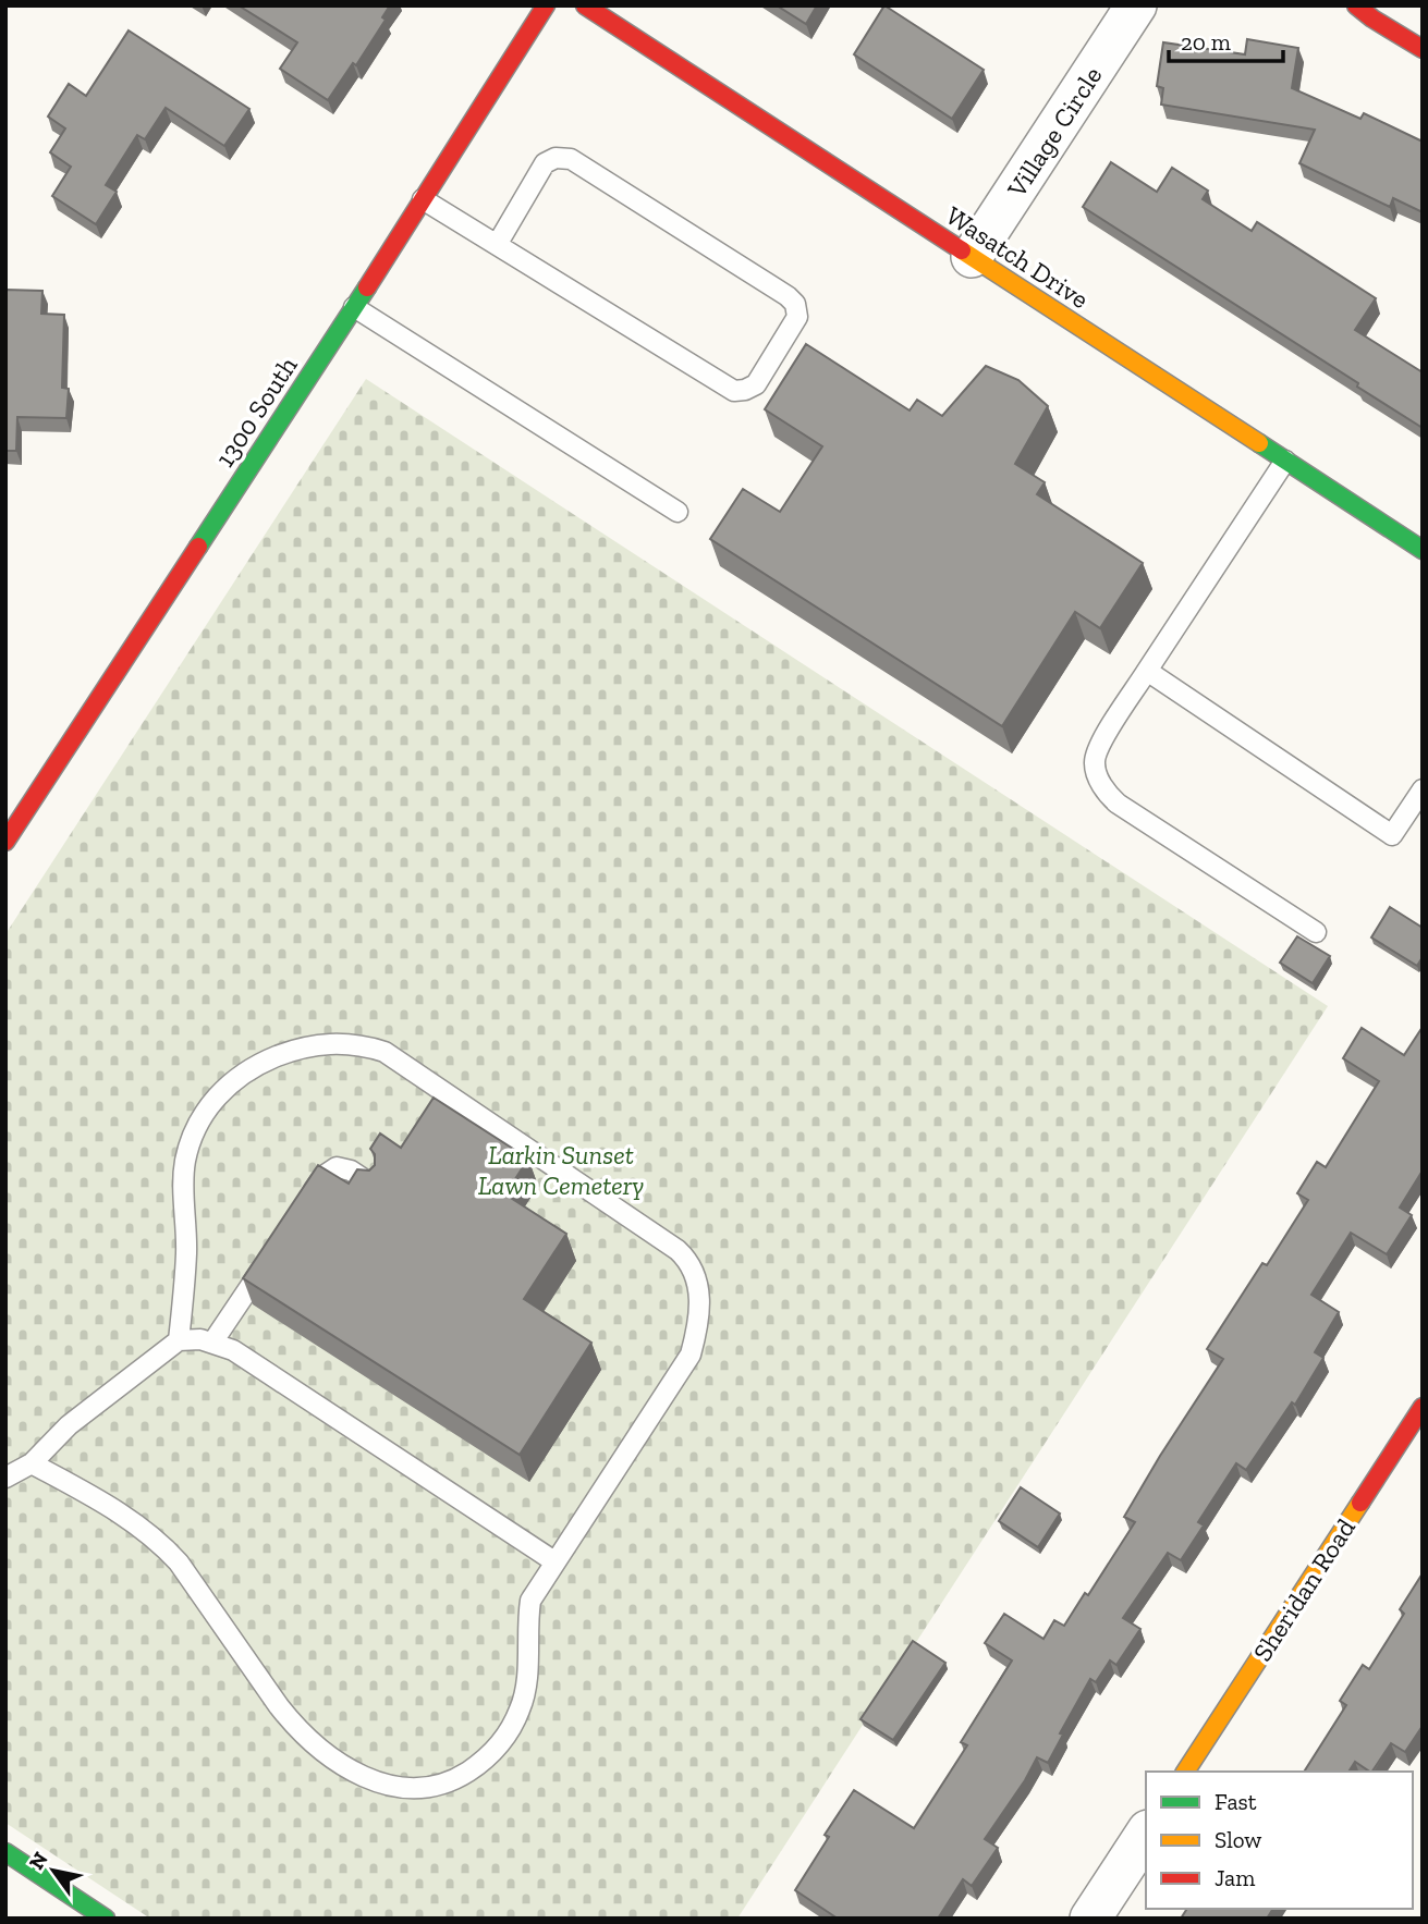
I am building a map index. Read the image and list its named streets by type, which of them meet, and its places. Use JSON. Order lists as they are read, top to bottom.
{
  "streets": {
    "street": [
      "Village Circle",
      "Wasatch Drive",
      "1300 South",
      "Sheridan Road"
    ]
  },
  "crossings": [
    ["Village Circle", "Wasatch Drive"]
  ],
  "parks": ["Larkin Sunset Lawn Cemetery"],
  "legend": ["Fast", "Slow", "Jam"],
  "scale_bar": "20 m",
  "north": "top left"
}
